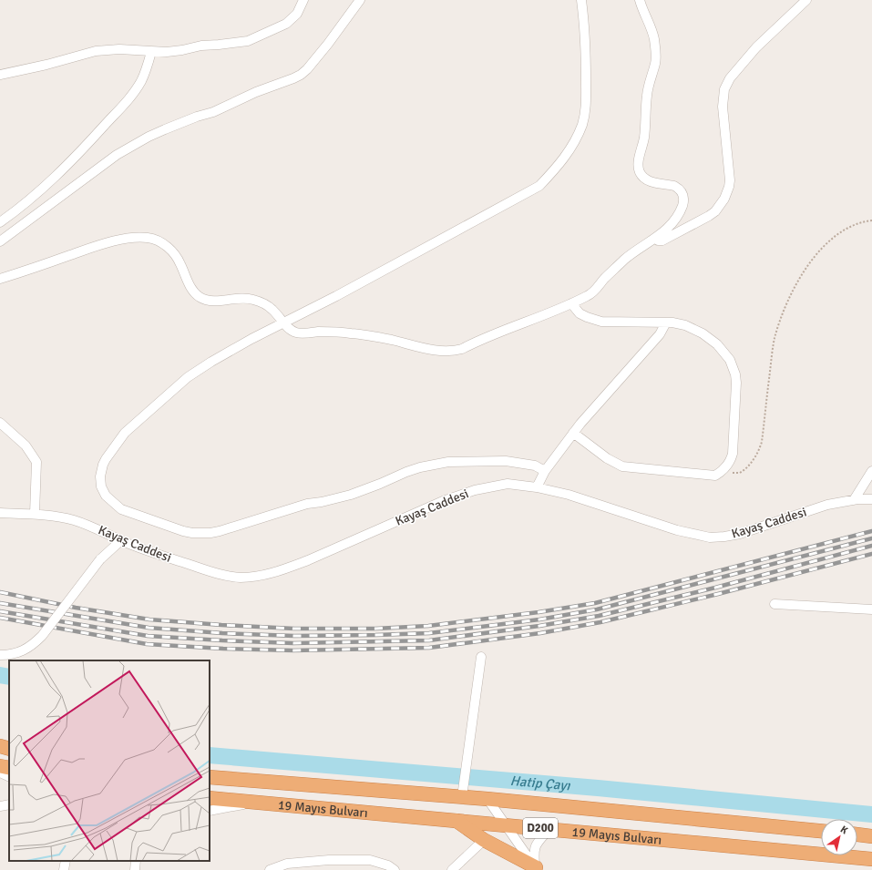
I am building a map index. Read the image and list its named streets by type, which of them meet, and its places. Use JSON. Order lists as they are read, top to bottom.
{
  "streets": {
    "highway": ["19 Mayıs Bulvarı", "D200"],
    "street": ["Kayaş Caddesi"]
  },
  "water": ["Hatip Çayı"],
  "north": "top right"
}
